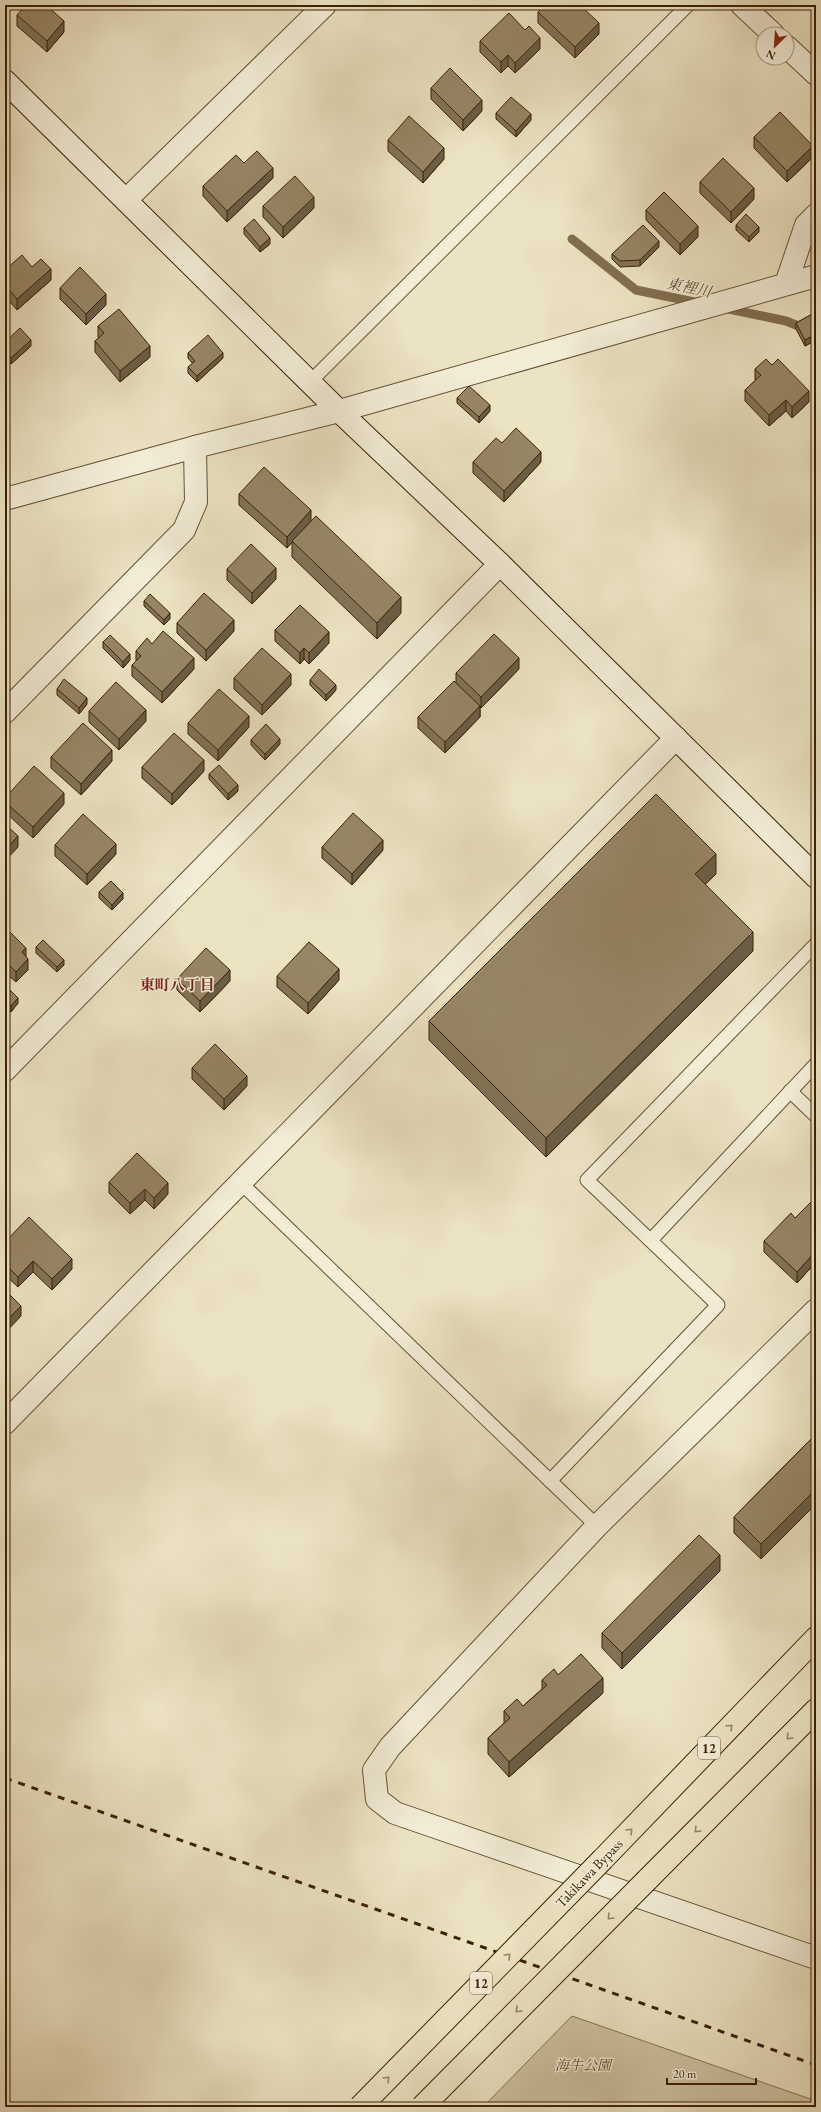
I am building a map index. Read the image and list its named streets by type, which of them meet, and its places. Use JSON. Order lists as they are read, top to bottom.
{
  "streets": {
    "highway": ["12", "Takikawa Bypass"]
  },
  "districts": ["東町八丁目"],
  "water": ["東裡川"],
  "parks": ["海牛公園"],
  "scale_bar": "20 m",
  "north": "bottom left"
}
